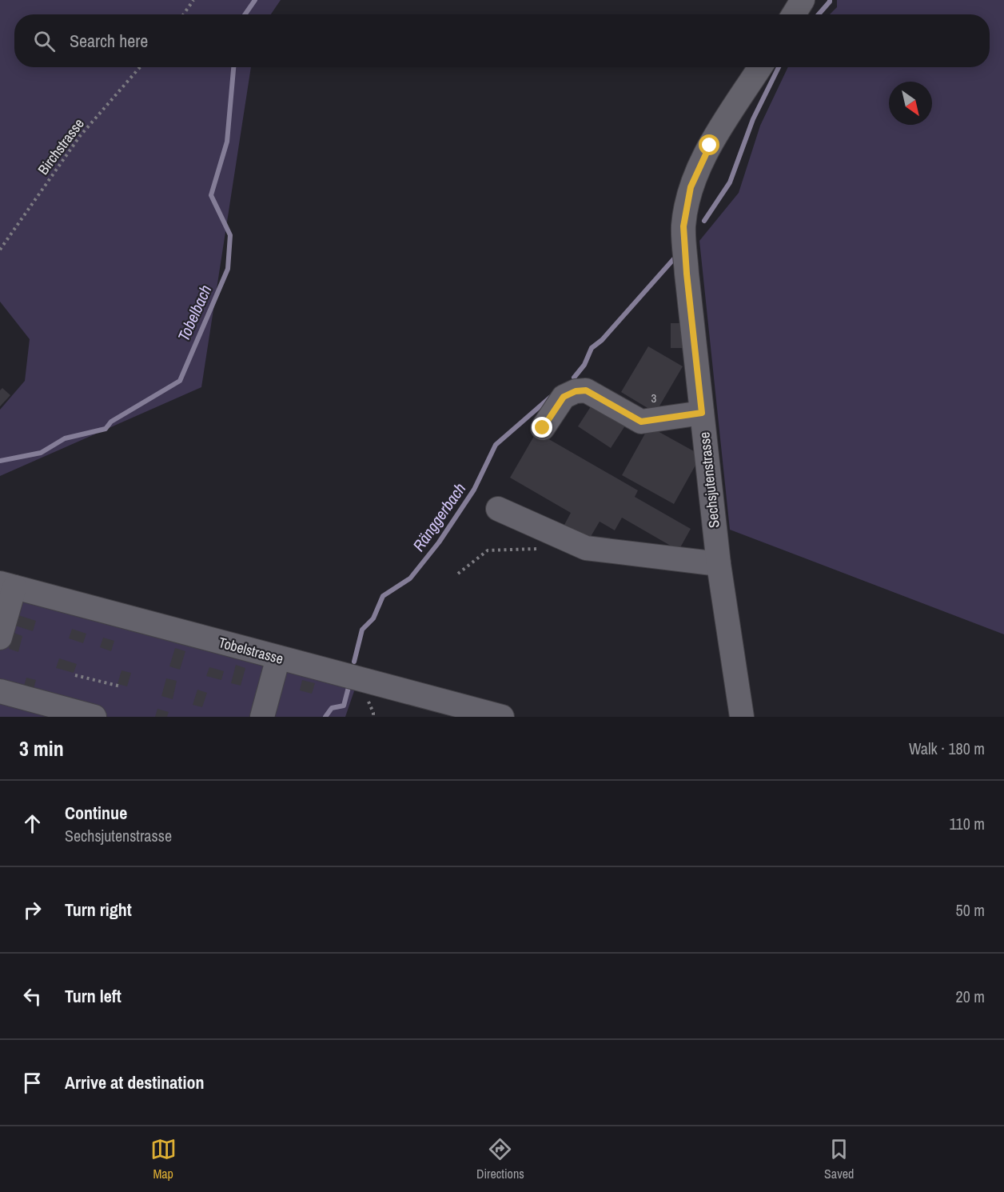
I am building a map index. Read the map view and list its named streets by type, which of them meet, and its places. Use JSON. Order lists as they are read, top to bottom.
{
  "streets": {
    "street": ["Sechsjutenstrasse", "Tobelstrasse"],
    "path": ["Birchstrasse"]
  },
  "water": ["Tobelbach", "Ränggerbach"],
  "house_numbers": ["3"],
  "north": "bottom right",
  "page": {
    "search": "Search here",
    "heading": ["3 min", "Walk · 180 m"],
    "list": [
      ["Continue", "Sechsjutenstrasse", "110 m"],
      ["Turn right", "50 m"],
      ["Turn left", "20 m"],
      "Arrive at destination"
    ],
    "nav": ["Map", "Directions", "Saved"]
  }
}
